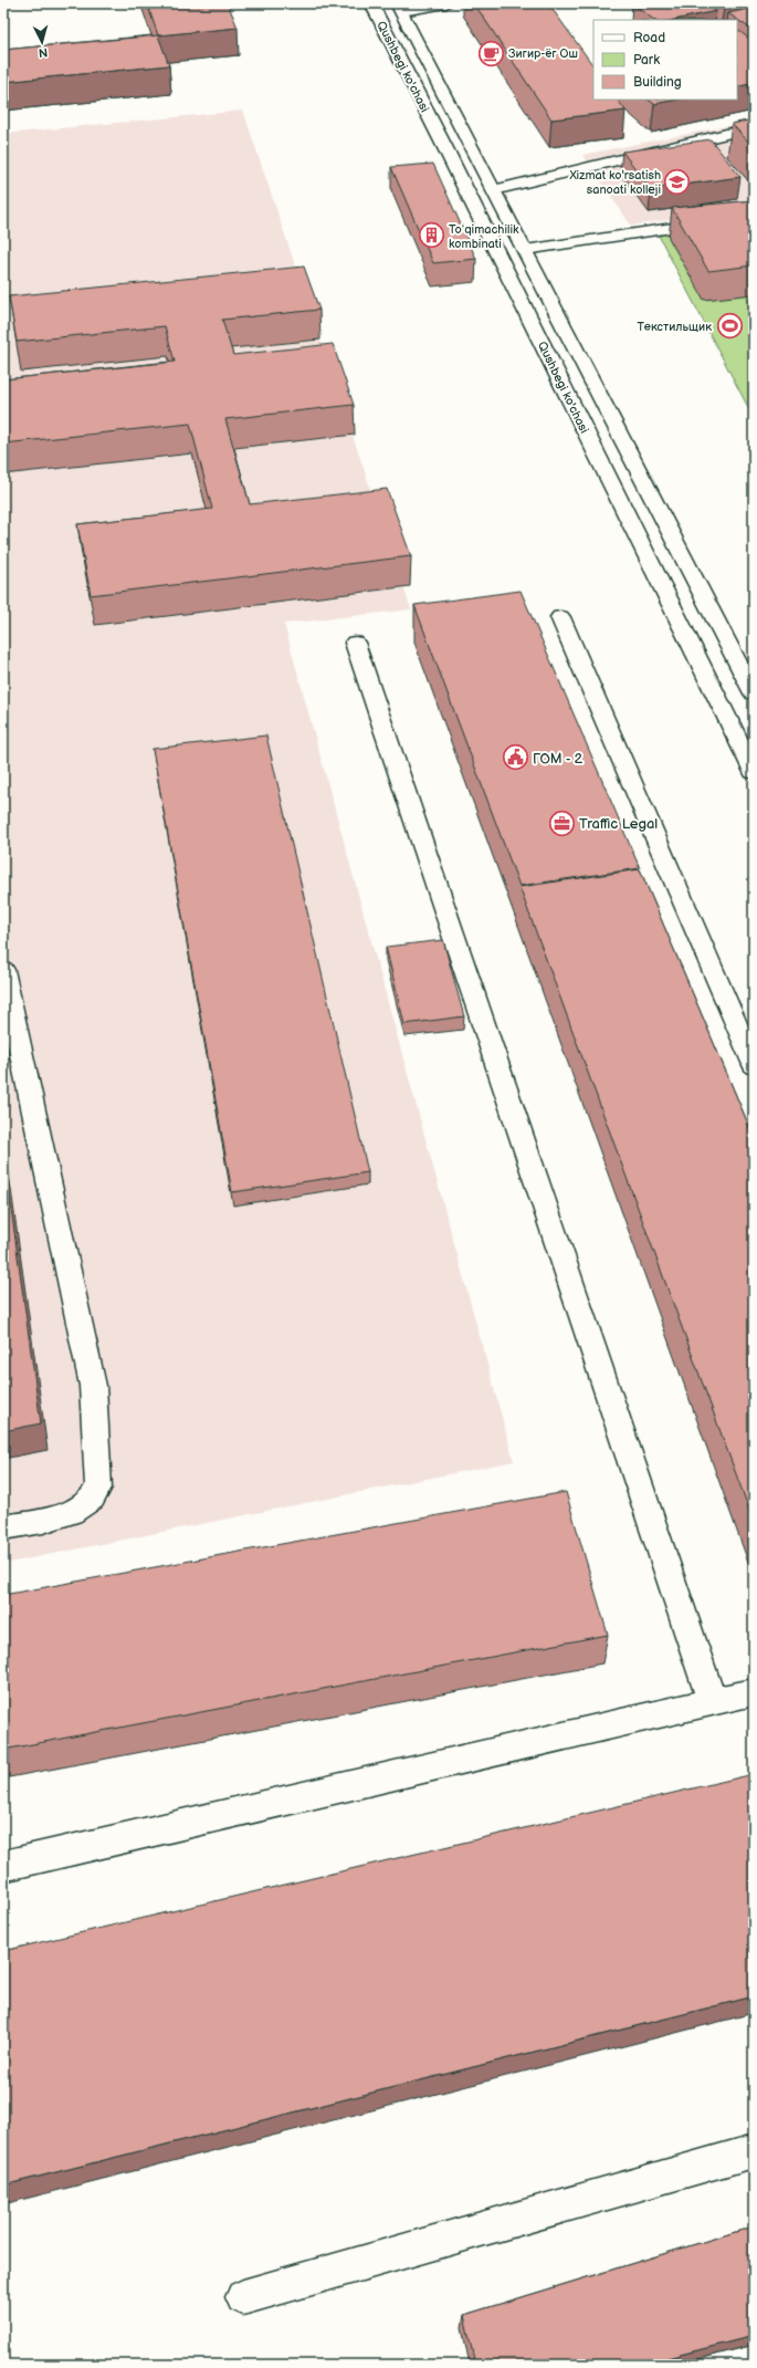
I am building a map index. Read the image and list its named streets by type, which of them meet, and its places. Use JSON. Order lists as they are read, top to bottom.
{
  "streets": {
    "main road": ["Qushbegi ko'chasi"]
  },
  "places": {
    "cafe": ["Зигир-ёг Ош"],
    "school or university": ["Xizmat ko'rsatish sanoati kolleji"],
    "building": ["Toʻqimachilik kombinati"],
    "sports": ["Текстильщик"],
    "public building": ["ГОМ - 2"],
    "office": ["Traffic Legal"]
  },
  "legend": ["Road", "Park", "Building"],
  "north": "bottom"
}
